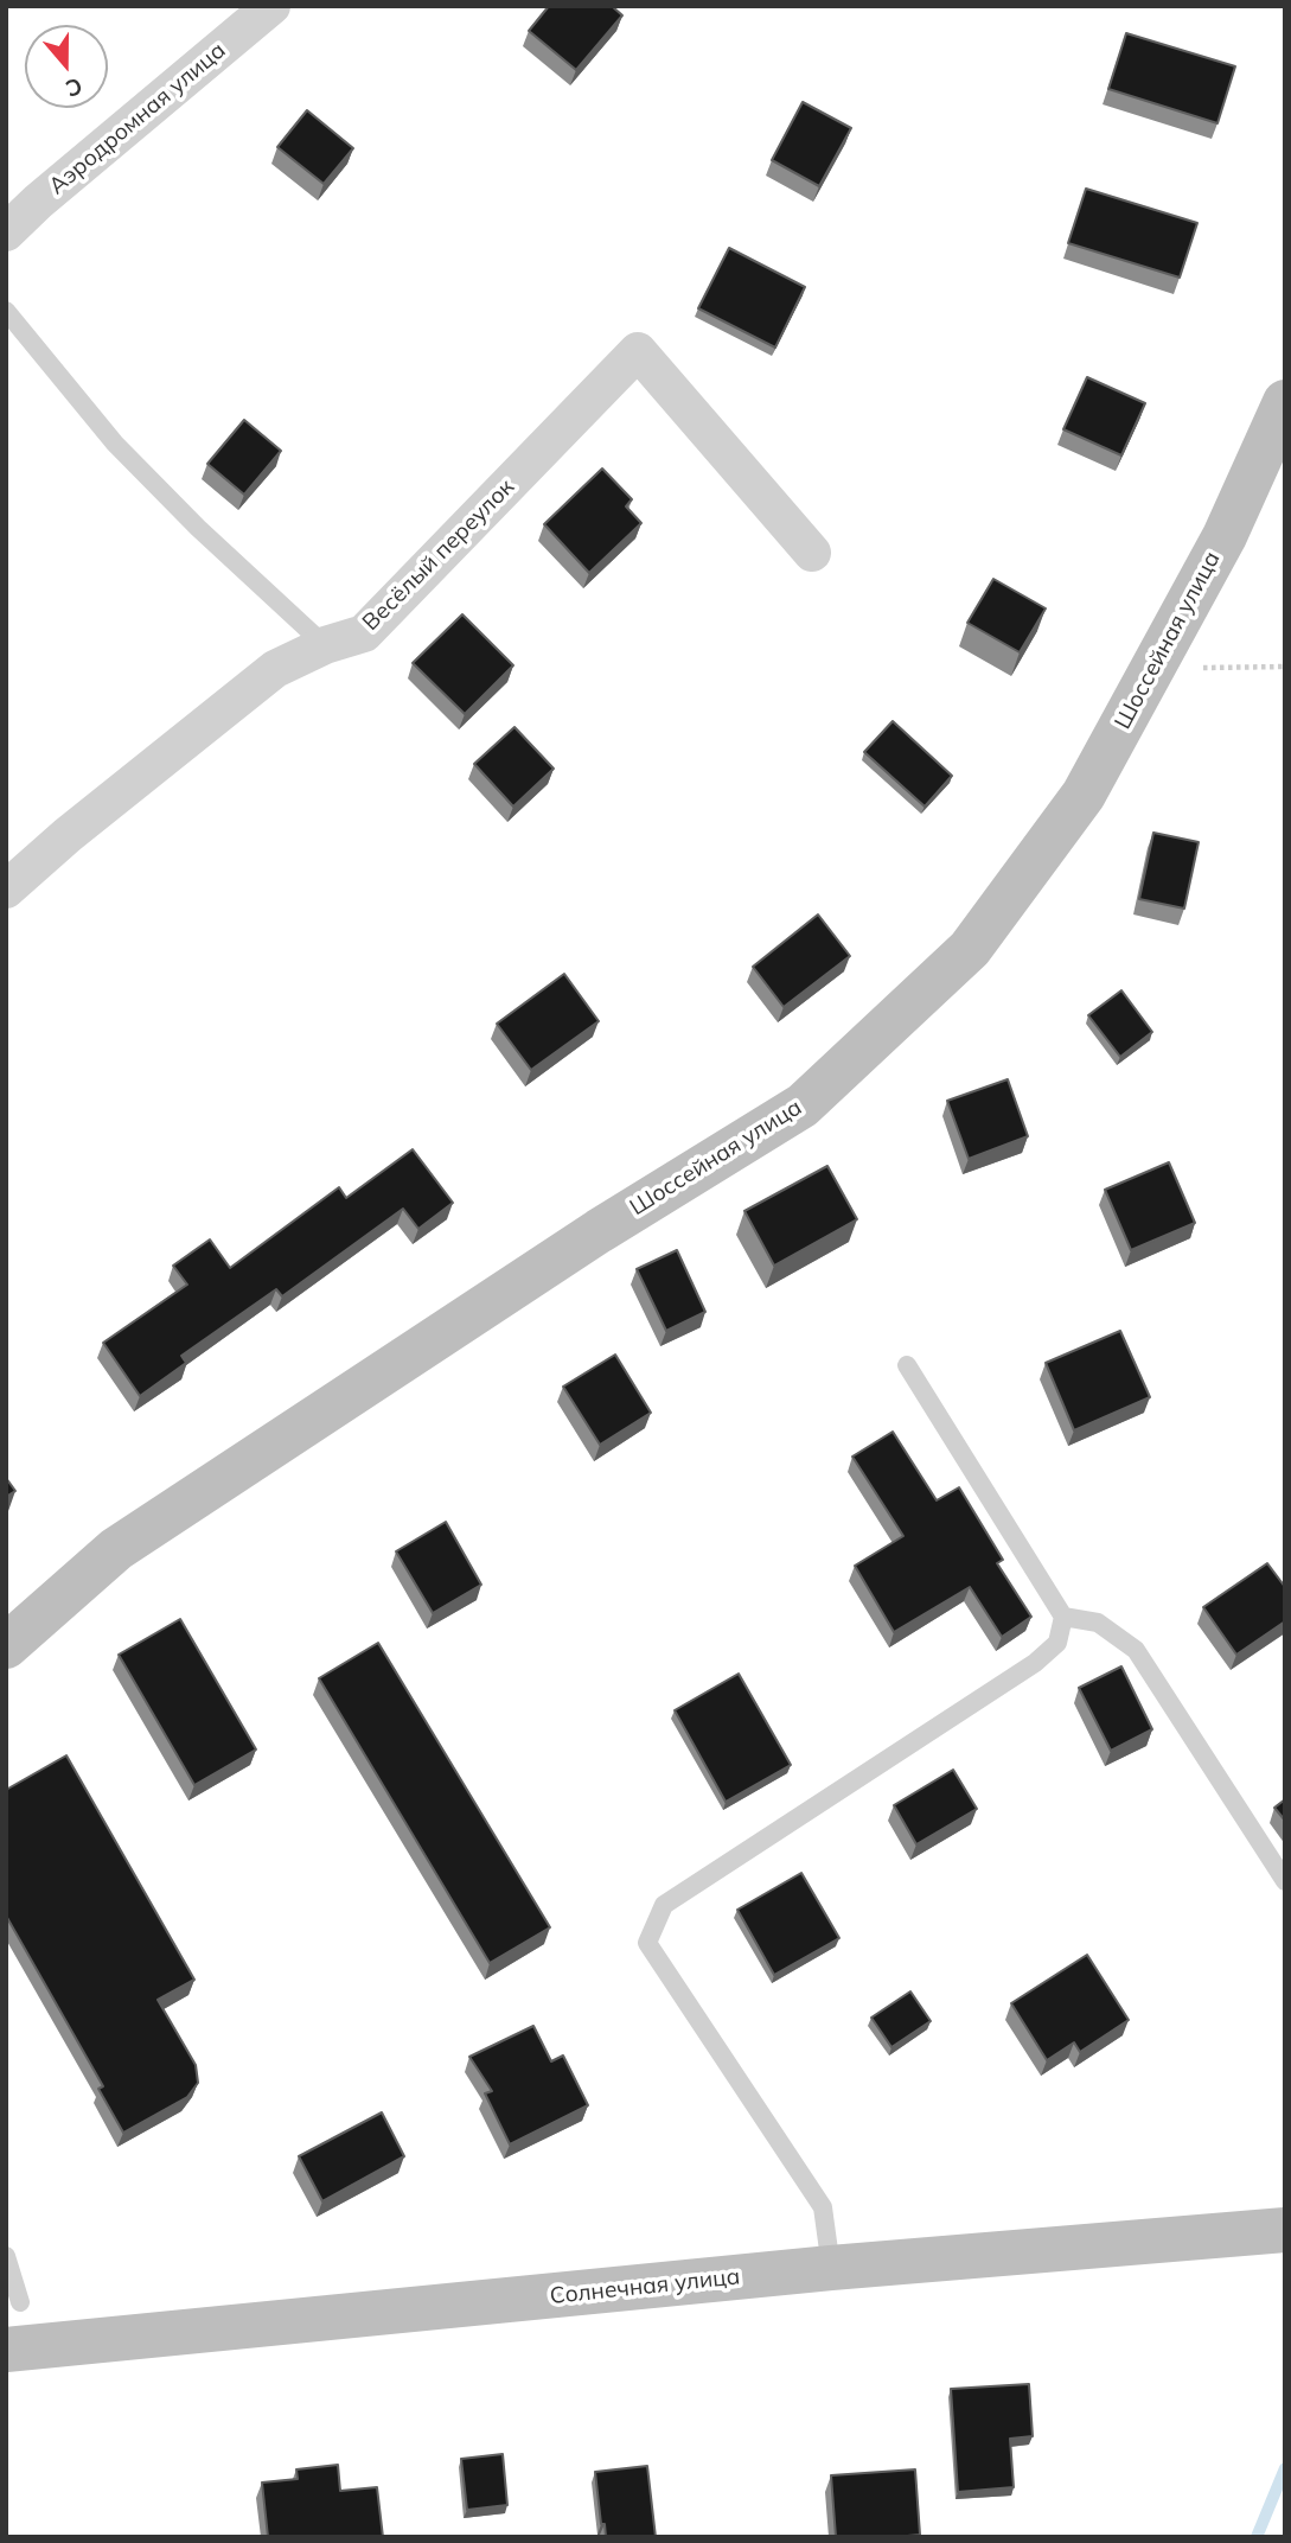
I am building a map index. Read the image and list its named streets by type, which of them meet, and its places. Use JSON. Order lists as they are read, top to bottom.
{
  "streets": {
    "main road": ["Шоссейная улица", "Солнечная улица"],
    "street": ["Аэродромная улица", "Весёлый переулок"]
  },
  "north": "bottom"
}
